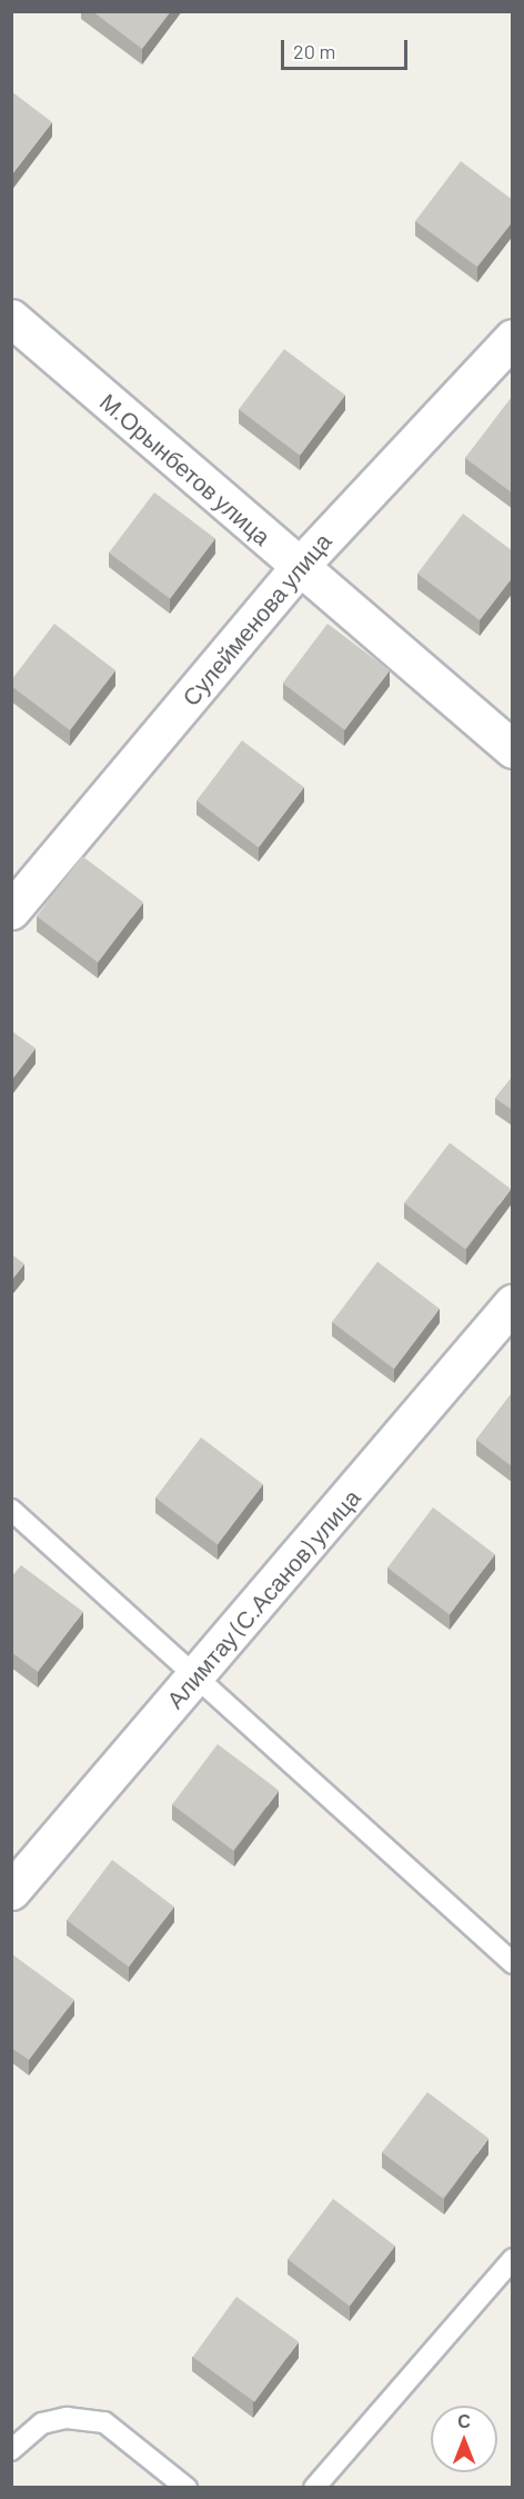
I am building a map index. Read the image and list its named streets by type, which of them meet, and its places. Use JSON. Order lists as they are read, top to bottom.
{
  "streets": {
    "street": ["М.Орынбетов улица", "Сулейменова улица", "Алимтау (С.Асанов) улица"]
  },
  "crossings": [
    ["М.Орынбетов улица", "Сулейменова улица"]
  ],
  "scale_bar": "20 m",
  "north": "top"
}
